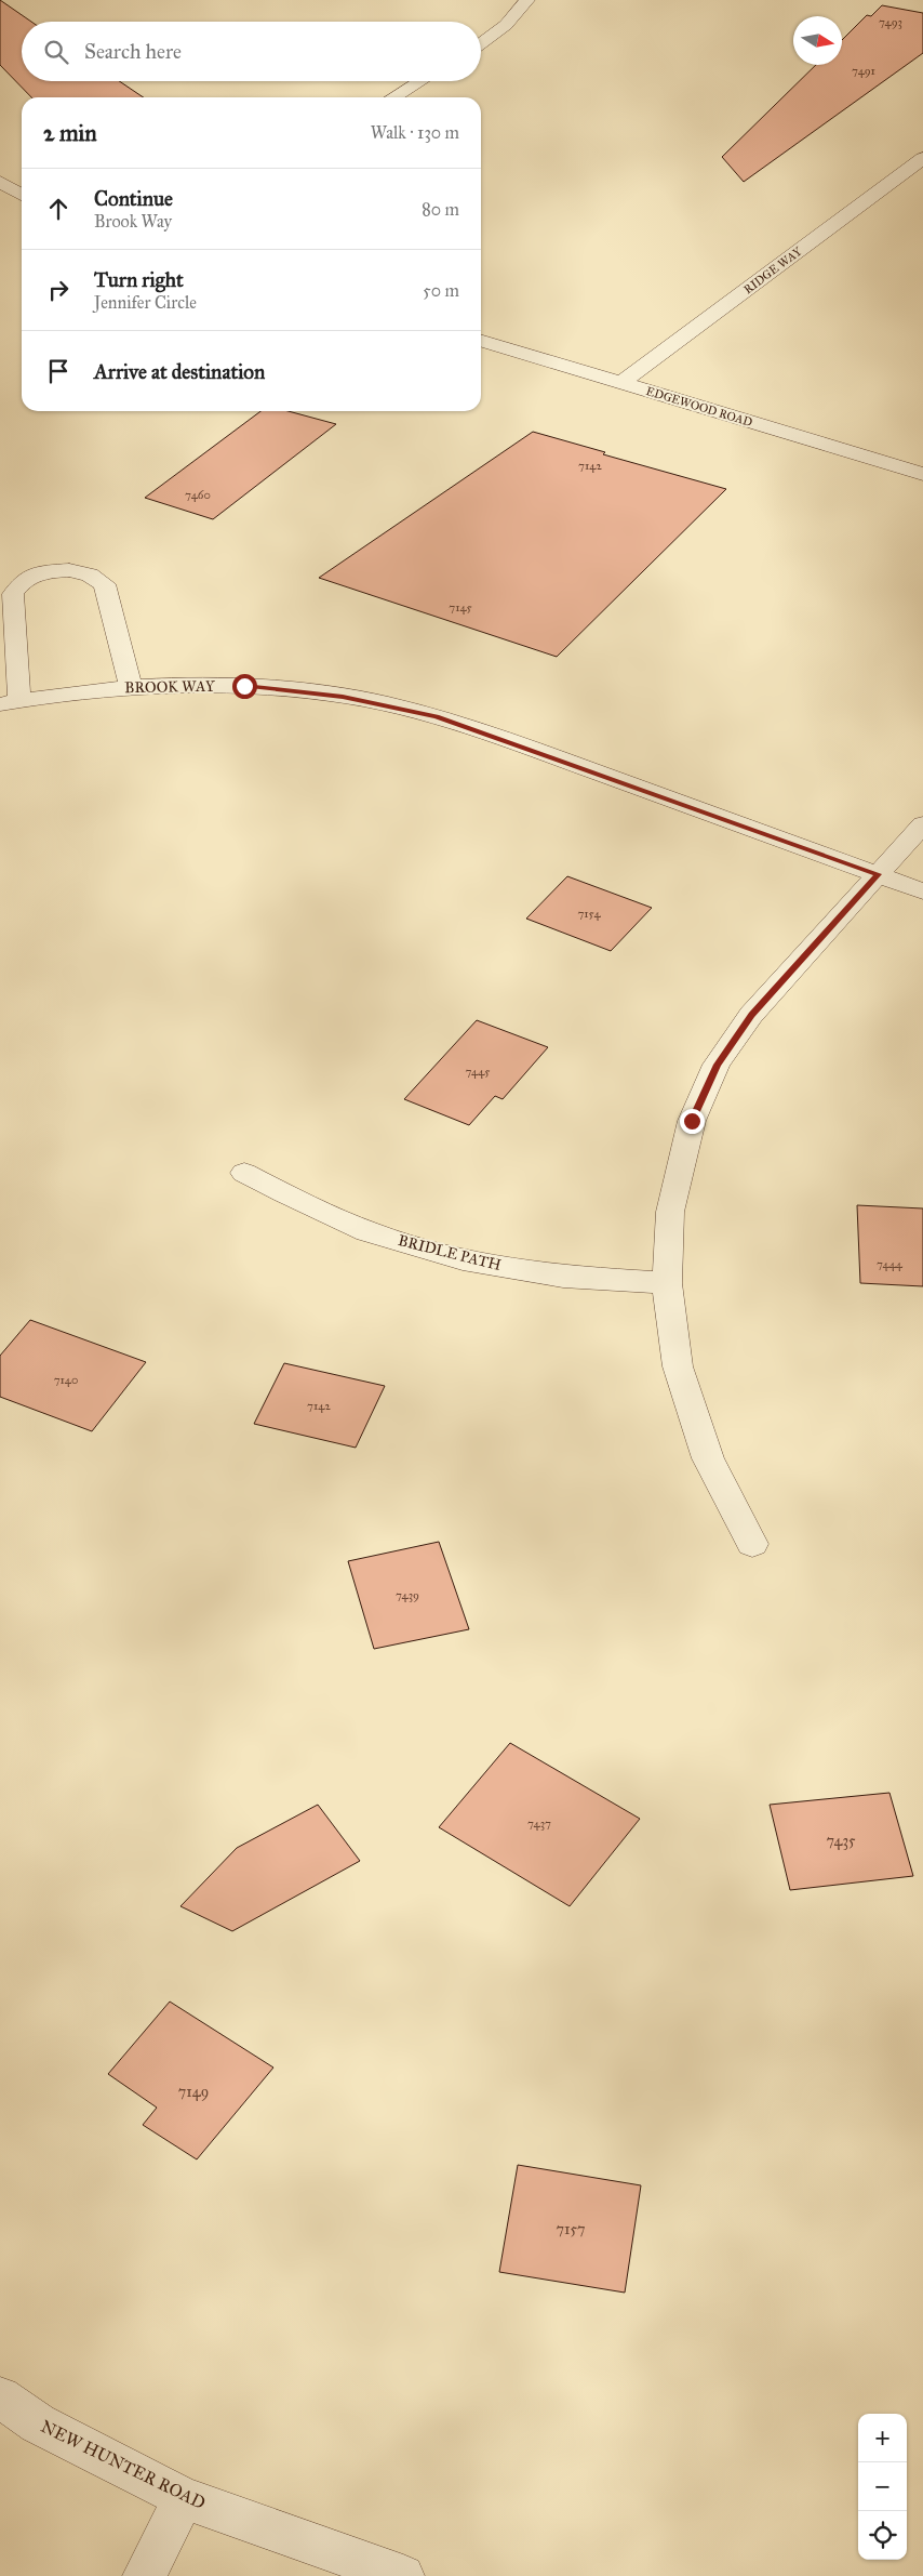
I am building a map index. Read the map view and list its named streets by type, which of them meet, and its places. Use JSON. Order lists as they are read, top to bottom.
{
  "streets": {
    "street": [
      "RIDGE WAY",
      "EDGEWOOD ROAD",
      "BROOK WAY",
      "BRIDLE PATH",
      "NEW HUNTER ROAD"
    ]
  },
  "crossings": [
    ["RIDGE WAY", "EDGEWOOD ROAD"]
  ],
  "house_numbers": [
    "7493",
    "7491",
    "7142",
    "7460",
    "7145",
    "7154",
    "7445",
    "7444",
    "7140",
    "7142",
    "7439",
    "7437",
    "7435",
    "7149",
    "7157"
  ],
  "north": "right",
  "page": {
    "search": "Search here",
    "heading": ["2 min", "Walk · 130 m"],
    "list": [
      ["Continue", "Brook Way", "80 m"],
      ["Turn right", "Jennifer Circle", "50 m"],
      "Arrive at destination"
    ],
    "map_buttons": ["+", "−"]
  }
}
